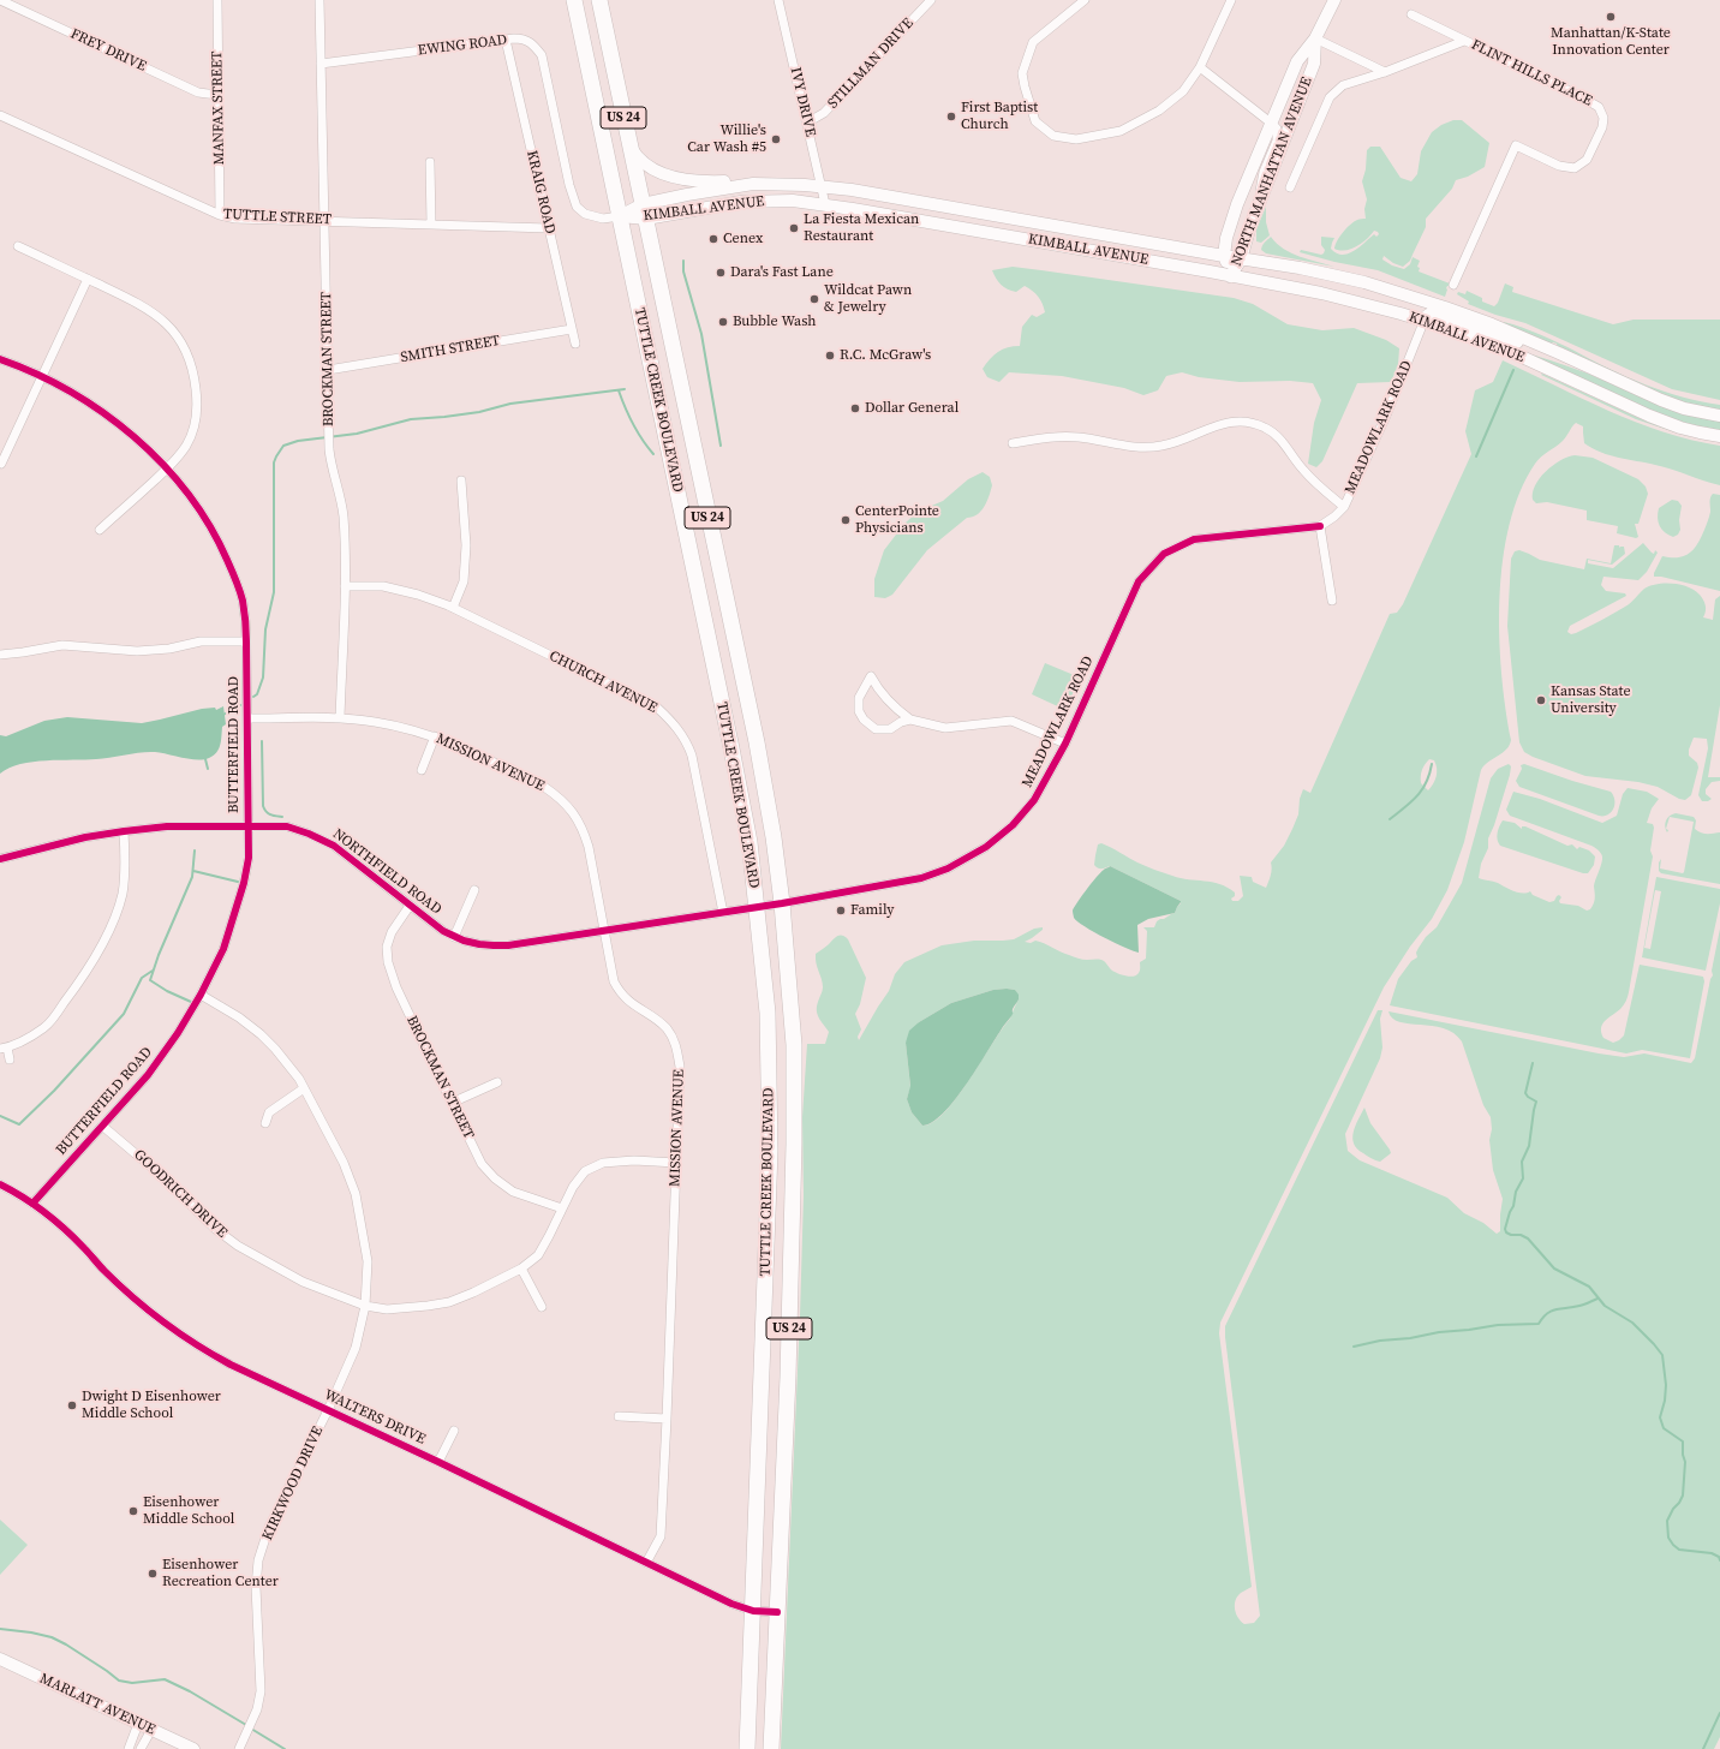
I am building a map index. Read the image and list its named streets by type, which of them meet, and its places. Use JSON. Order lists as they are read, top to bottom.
{
  "streets": {
    "highway": ["US 24", "TUTTLE CREEK BOULEVARD"],
    "main road": ["NORTH MANHATTAN AVENUE", "KIMBALL AVENUE", "MARLATT AVENUE"],
    "street": [
      "EWING ROAD",
      "FREY DRIVE",
      "STILLMAN DRIVE",
      "FLINT HILLS PLACE",
      "IVY DRIVE",
      "MANFAX STREET",
      "KRAIG ROAD",
      "TUTTLE STREET",
      "SMITH STREET",
      "BROCKMAN STREET",
      "MEADOWLARK ROAD",
      "CHURCH AVENUE",
      "BUTTERFIELD ROAD",
      "MISSION AVENUE",
      "NORTHFIELD ROAD",
      "GOODRICH DRIVE",
      "WALTERS DRIVE",
      "KIRKWOOD DRIVE"
    ]
  },
  "crossings": [
    ["EWING ROAD", "KRAIG ROAD"],
    ["EWING ROAD", "KIMBALL AVENUE"],
    ["EWING ROAD", "BROCKMAN STREET"],
    ["EWING ROAD", "TUTTLE CREEK BOULEVARD"],
    ["FREY DRIVE", "MANFAX STREET"],
    ["STILLMAN DRIVE", "IVY DRIVE"],
    ["IVY DRIVE", "KIMBALL AVENUE"],
    ["MANFAX STREET", "TUTTLE STREET"],
    ["NORTH MANHATTAN AVENUE", "KIMBALL AVENUE"],
    ["KRAIG ROAD", "TUTTLE STREET"],
    ["KRAIG ROAD", "SMITH STREET"],
    ["KIMBALL AVENUE", "TUTTLE CREEK BOULEVARD"],
    ["KIMBALL AVENUE", "MEADOWLARK ROAD"],
    ["TUTTLE STREET", "BROCKMAN STREET"],
    ["SMITH STREET", "BROCKMAN STREET"],
    ["BROCKMAN STREET", "CHURCH AVENUE"],
    ["BROCKMAN STREET", "MISSION AVENUE"],
    ["BROCKMAN STREET", "NORTHFIELD ROAD"],
    ["BROCKMAN STREET", "GOODRICH DRIVE"],
    ["TUTTLE CREEK BOULEVARD", "MEADOWLARK ROAD"],
    ["TUTTLE CREEK BOULEVARD", "NORTHFIELD ROAD"],
    ["TUTTLE CREEK BOULEVARD", "WALTERS DRIVE"],
    ["MEADOWLARK ROAD", "NORTHFIELD ROAD"],
    ["CHURCH AVENUE", "NORTHFIELD ROAD"],
    ["BUTTERFIELD ROAD", "MISSION AVENUE"],
    ["BUTTERFIELD ROAD", "NORTHFIELD ROAD"],
    ["BUTTERFIELD ROAD", "GOODRICH DRIVE"],
    ["BUTTERFIELD ROAD", "WALTERS DRIVE"],
    ["BUTTERFIELD ROAD", "KIRKWOOD DRIVE"],
    ["MISSION AVENUE", "NORTHFIELD ROAD"],
    ["MISSION AVENUE", "GOODRICH DRIVE"],
    ["MISSION AVENUE", "WALTERS DRIVE"],
    ["GOODRICH DRIVE", "KIRKWOOD DRIVE"],
    ["WALTERS DRIVE", "KIRKWOOD DRIVE"]
  ],
  "places": [
    "Manhattan/K-State Innovation Center",
    "First Baptist Church",
    "Willie's Car Wash #5",
    "La Fiesta Mexican Restaurant",
    "Cenex",
    "Dara's Fast Lane",
    "Wildcat Pawn & Jewelry",
    "Bubble Wash",
    "R.C. McGraw's",
    "Dollar General",
    "CenterPointe Physicians",
    "Kansas State University",
    "Family",
    "Dwight D Eisenhower Middle School",
    "Eisenhower Middle School",
    "Eisenhower Recreation Center"
  ]
}
